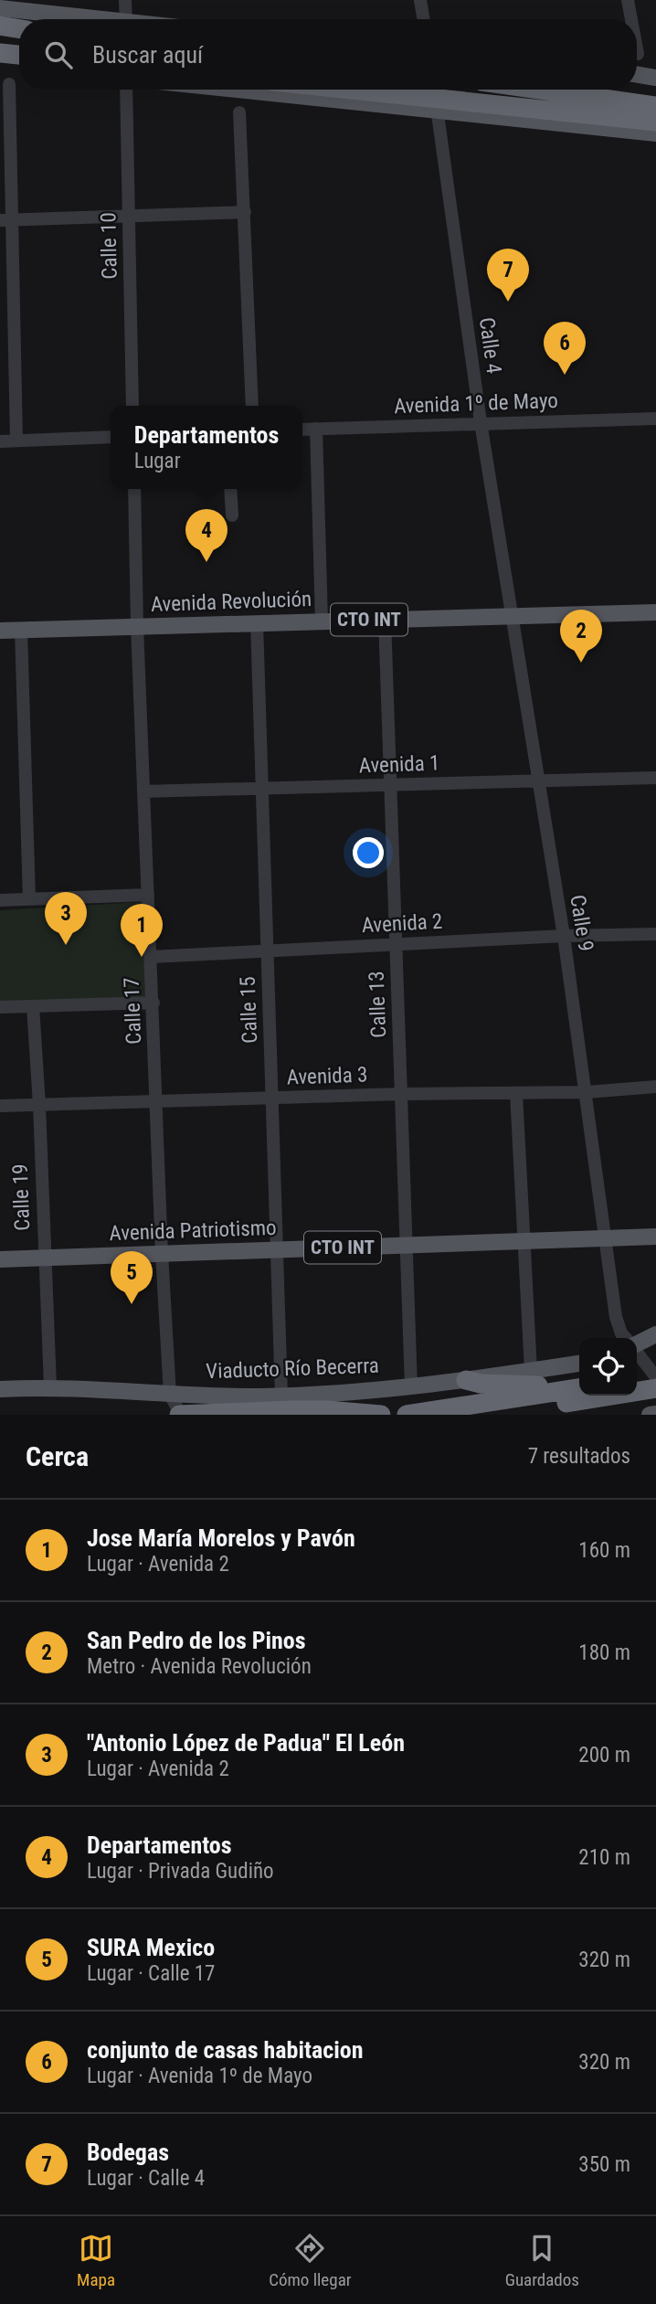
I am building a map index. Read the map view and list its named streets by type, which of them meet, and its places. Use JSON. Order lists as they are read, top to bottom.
{
  "streets": {
    "highway": ["Viaducto Río Becerra"],
    "main road": ["Avenida Revolución", "CTO INT", "Avenida Patriotismo"],
    "street": [
      "Calle 10",
      "Calle 4",
      "Avenida 1º de Mayo",
      "Avenida 1",
      "Avenida 2",
      "Calle 9",
      "Calle 13",
      "Calle 15",
      "Calle 17",
      "Avenida 3",
      "Calle 19"
    ]
  },
  "crossings": [
    ["Calle 4", "Avenida 1º de Mayo"],
    ["Calle 4", "Avenida Revolución"],
    ["Calle 4", "Calle 9"],
    ["Avenida Revolución", "Calle 9"],
    ["Avenida Revolución", "Calle 13"],
    ["Avenida Revolución", "Calle 15"],
    ["Avenida Revolución", "Calle 17"],
    ["Avenida 1", "Calle 9"],
    ["Avenida 1", "Calle 13"],
    ["Avenida 1", "Calle 15"],
    ["Avenida 1", "Calle 17"],
    ["Avenida 2", "Calle 9"],
    ["Avenida 2", "Calle 13"],
    ["Avenida 2", "Calle 15"],
    ["Avenida 2", "Calle 17"],
    ["Calle 9", "Avenida 3"],
    ["Calle 9", "Avenida Patriotismo"],
    ["Calle 13", "Avenida 3"],
    ["Calle 13", "Avenida Patriotismo"],
    ["Calle 13", "Viaducto Río Becerra"],
    ["Calle 15", "Avenida 3"],
    ["Calle 15", "Avenida Patriotismo"],
    ["Calle 15", "Viaducto Río Becerra"],
    ["Calle 17", "Avenida 3"],
    ["Calle 17", "Avenida Patriotismo"],
    ["Calle 17", "Viaducto Río Becerra"],
    ["Avenida 3", "Calle 19"],
    ["Calle 19", "Avenida Patriotismo"],
    ["Calle 19", "Viaducto Río Becerra"]
  ],
  "page": {
    "search": "Buscar aquí",
    "pins": [
      "7",
      "6",
      "4",
      "2",
      "3",
      "1",
      "5"
    ],
    "popup": ["Departamentos", "Lugar"],
    "heading": ["Cerca", "7 resultados"],
    "list": [
      {
        "mark": "1",
        "name": "Jose María Morelos y Pavón",
        "note": "Lugar · Avenida 2",
        "value": "160 m"
      },
      {
        "mark": "2",
        "name": "San Pedro de los Pinos",
        "note": "Metro · Avenida Revolución",
        "value": "180 m"
      },
      {
        "mark": "3",
        "name": "\"Antonio López de Padua\" El León",
        "note": "Lugar · Avenida 2",
        "value": "200 m"
      },
      {
        "mark": "4",
        "name": "Departamentos",
        "note": "Lugar · Privada Gudiño",
        "value": "210 m"
      },
      {
        "mark": "5",
        "name": "SURA Mexico",
        "note": "Lugar · Calle 17",
        "value": "320 m"
      },
      {
        "mark": "6",
        "name": "conjunto de casas habitacion",
        "note": "Lugar · Avenida 1º de Mayo",
        "value": "320 m"
      },
      {
        "mark": "7",
        "name": "Bodegas",
        "note": "Lugar · Calle 4",
        "value": "350 m"
      }
    ],
    "nav": ["Mapa", "Cómo llegar", "Guardados"]
  }
}
